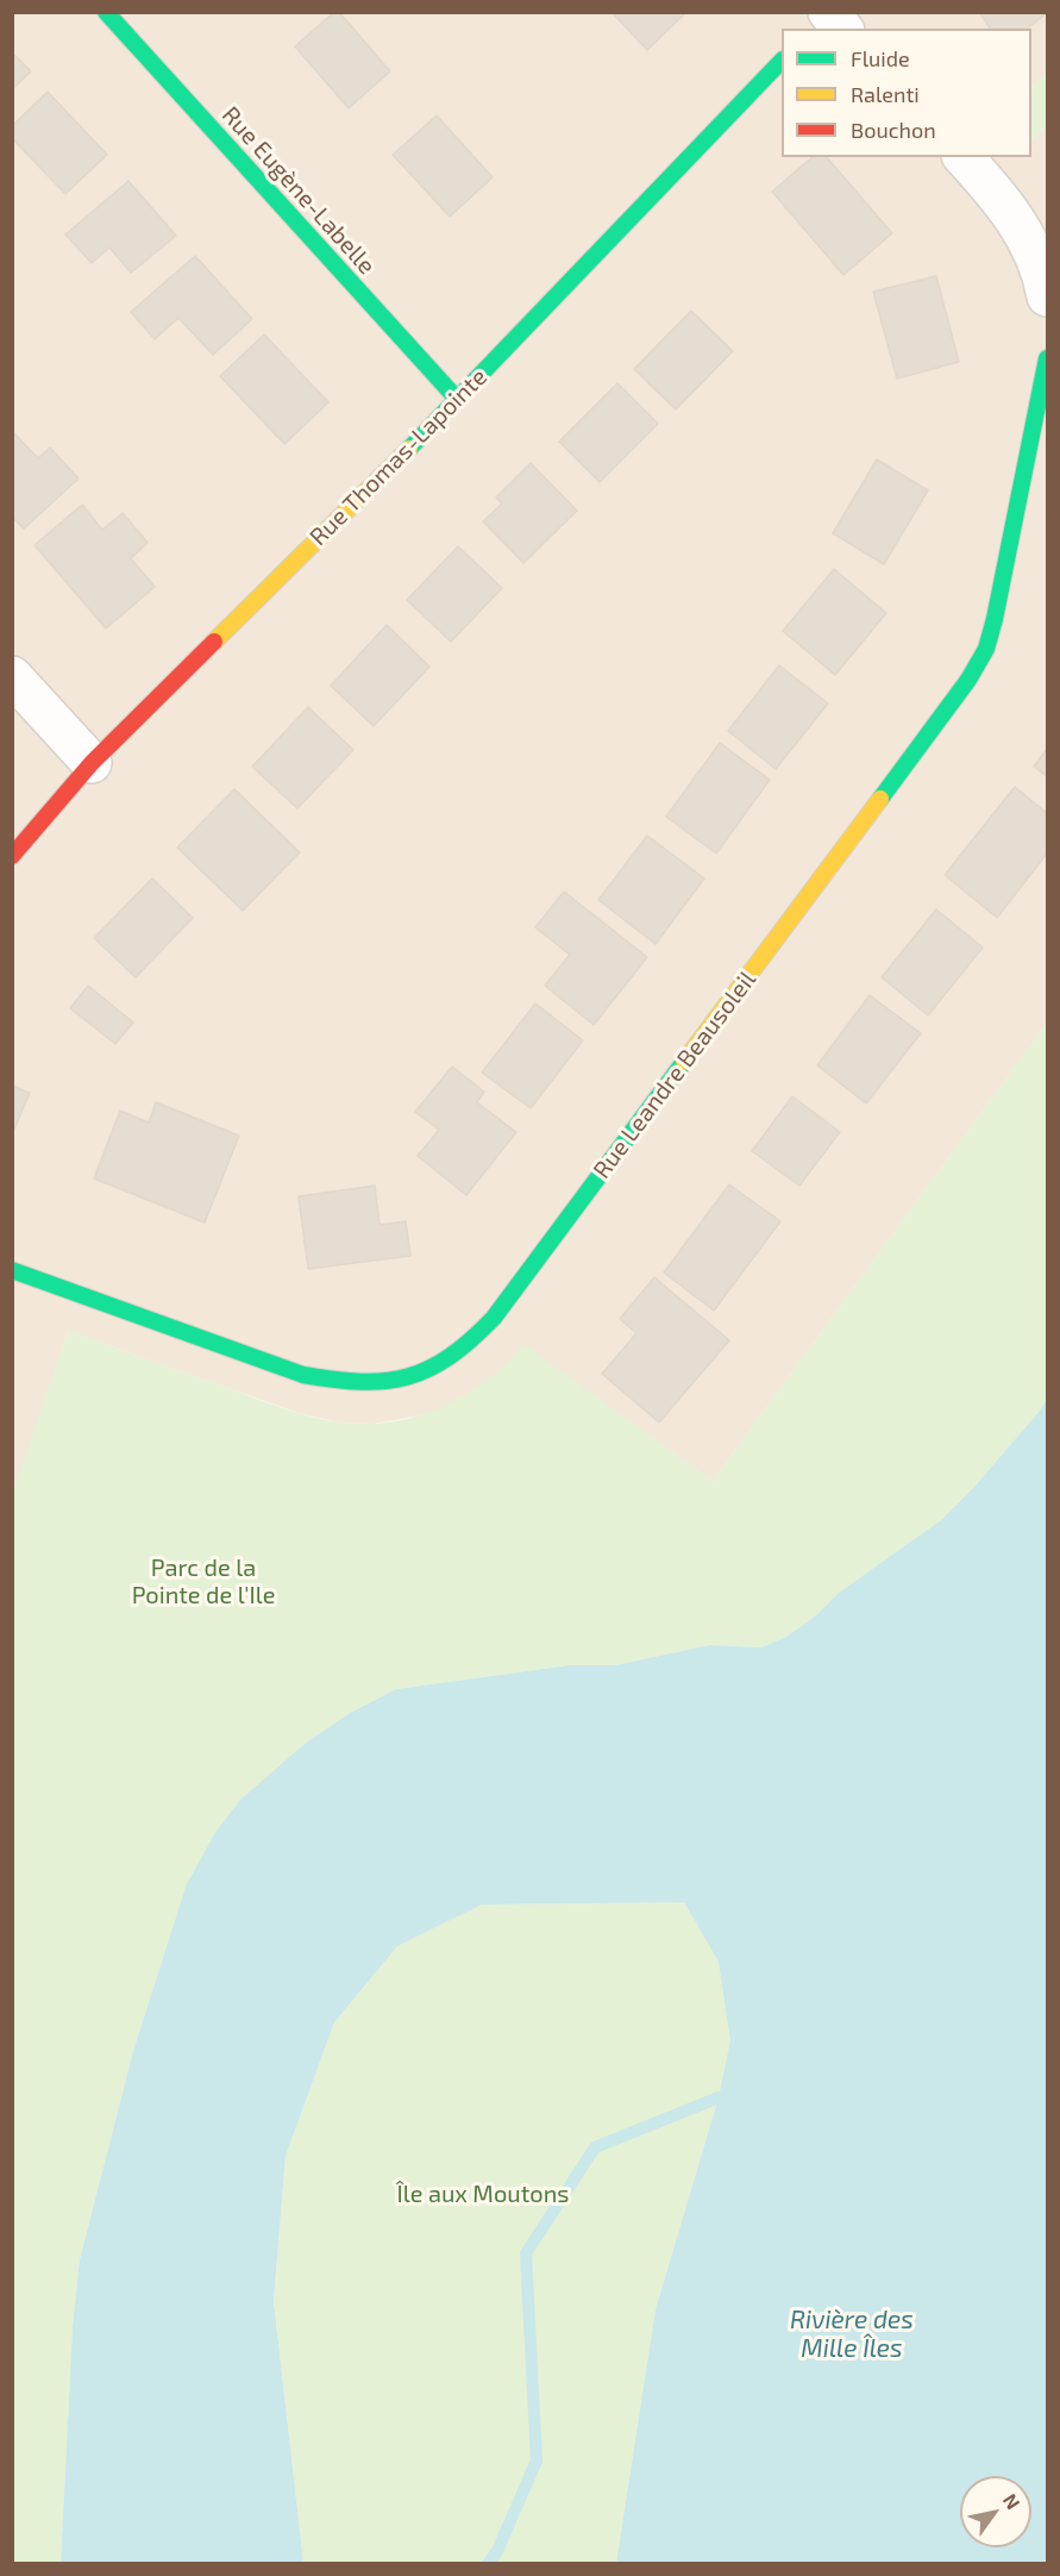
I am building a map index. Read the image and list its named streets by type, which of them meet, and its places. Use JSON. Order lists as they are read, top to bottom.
{
  "streets": {
    "street": ["Rue Eugène-Labelle", "Rue Thomas-Lapointe", "Rue Leandre Beausoleil"]
  },
  "crossings": [
    ["Rue Eugène-Labelle", "Rue Thomas-Lapointe"]
  ],
  "water": ["Rivière des Mille Îles"],
  "parks": ["Parc de la Pointe de l'Ile", "Île aux Moutons"],
  "legend": ["Fluide", "Ralenti", "Bouchon"],
  "north": "top right"
}
